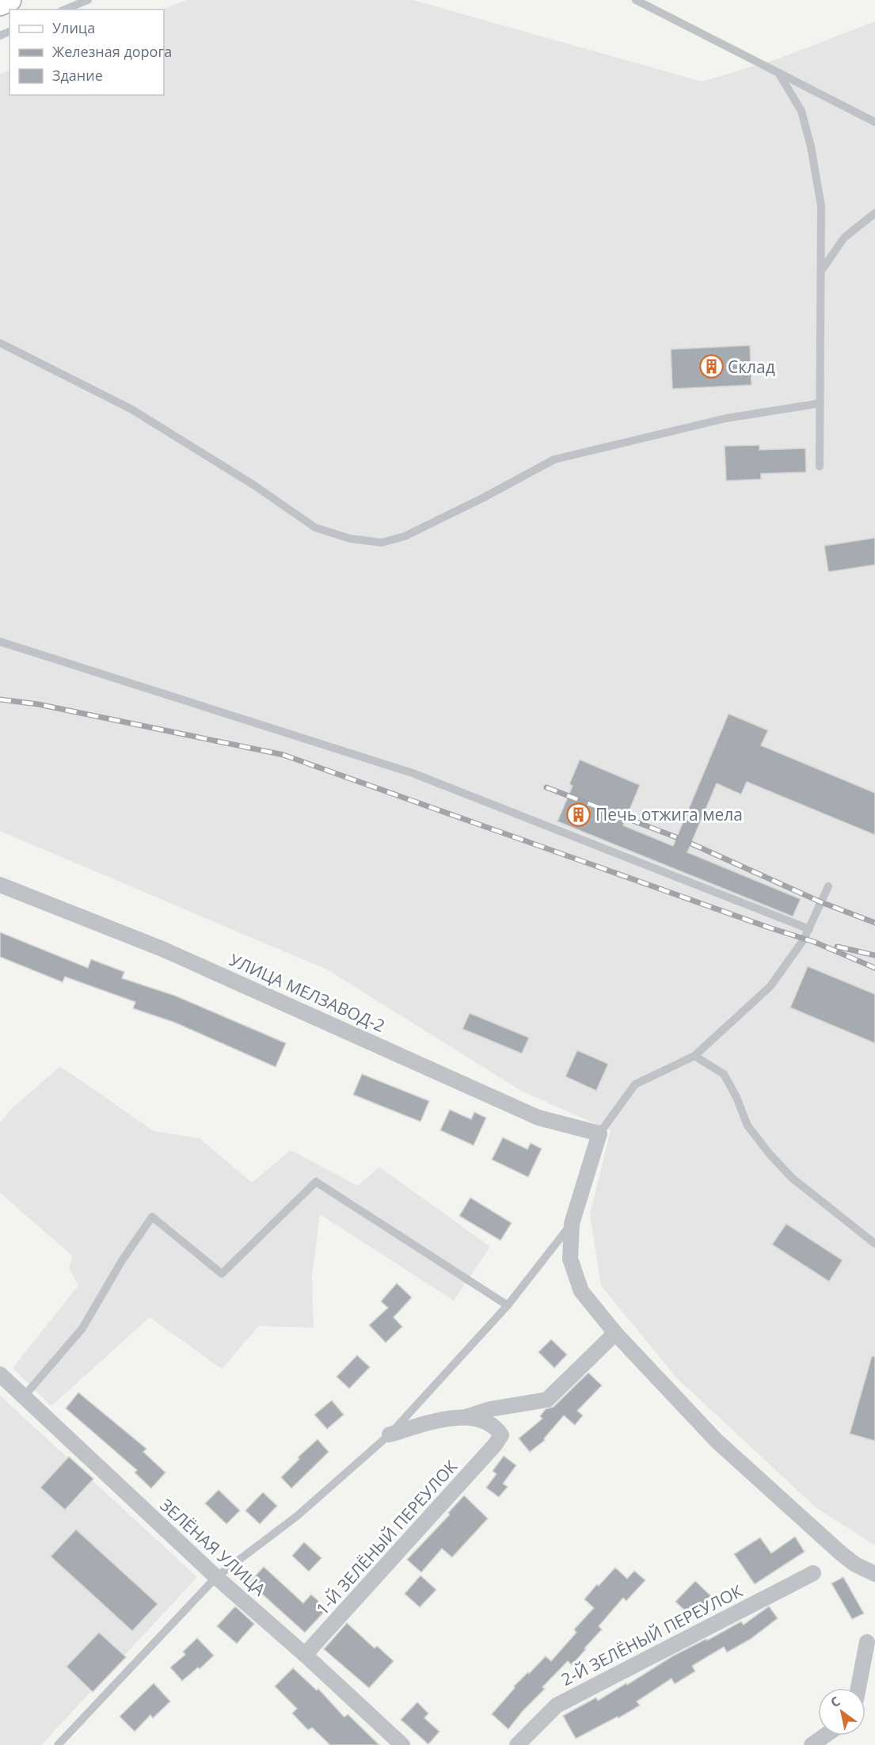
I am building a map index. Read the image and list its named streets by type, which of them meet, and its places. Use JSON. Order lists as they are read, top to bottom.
{
  "streets": {
    "street": [
      "УЛИЦА МЕЛЗАВОД-2",
      "1-Й ЗЕЛЁНЫЙ ПЕРЕУЛОК",
      "ЗЕЛЁНАЯ УЛИЦА",
      "2-Й ЗЕЛЁНЫЙ ПЕРЕУЛОК"
    ]
  },
  "crossings": [
    ["1-Й ЗЕЛЁНЫЙ ПЕРЕУЛОК", "ЗЕЛЁНАЯ УЛИЦА"]
  ],
  "places": {
    "building": ["Склад", "Печь отжига мела"]
  },
  "legend": ["Улица", "Железная дорога", "Здание"],
  "north": "top left"
}
